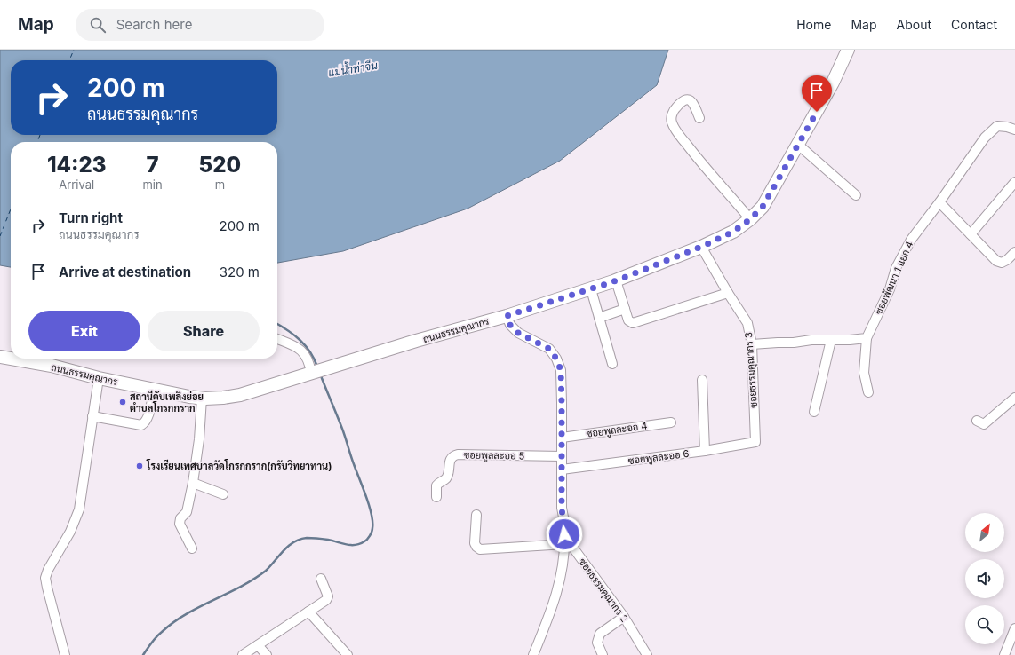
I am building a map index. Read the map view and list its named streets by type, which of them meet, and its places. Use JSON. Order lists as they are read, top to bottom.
{
  "streets": {
    "street": [
      "ซอยพัฒนา 1 แยก 4",
      "ถนนธรรมคุณากร",
      "ซอยธรรมคุณากร 3",
      "ซอยพูลละออ 4",
      "ซอยพูลละออ 5",
      "ซอยพูลละออ 6",
      "ซอยธรรมคุณากร 2"
    ]
  },
  "crossings": [
    ["ถนนธรรมคุณากร", "ซอยธรรมคุณากร 3"],
    ["ถนนธรรมคุณากร", "ซอยธรรมคุณากร 2"],
    ["ซอยธรรมคุณากร 3", "ซอยพูลละออ 6"],
    ["ซอยพูลละออ 4", "ซอยธรรมคุณากร 2"],
    ["ซอยพูลละออ 5", "ซอยธรรมคุณากร 2"],
    ["ซอยพูลละออ 6", "ซอยธรรมคุณากร 2"]
  ],
  "water": ["แม่น้ำท่าจีน"],
  "places": ["สถานีดับเพลิงย่อย ตำบลโกรกกราก", "โรงเรียนเทศบาลวัดโกรกกราก(กรับวิทยาทาน)"],
  "north": "top right",
  "page": {
    "header": "Map",
    "search": "Search here",
    "nav": [
      "Home",
      "Map",
      "About",
      "Contact"
    ],
    "turn": ["200 m", "ถนนธรรมคุณากร"],
    "eta": [
      "14:23",
      "Arrival",
      "7",
      "min",
      "520",
      "m"
    ],
    "list": [
      {
        "name": "Turn right",
        "note": "ถนนธรรมคุณากร",
        "value": "200 m"
      },
      {
        "name": "Arrive at destination",
        "value": "320 m"
      }
    ],
    "buttons": ["Exit", "Share"]
  }
}
